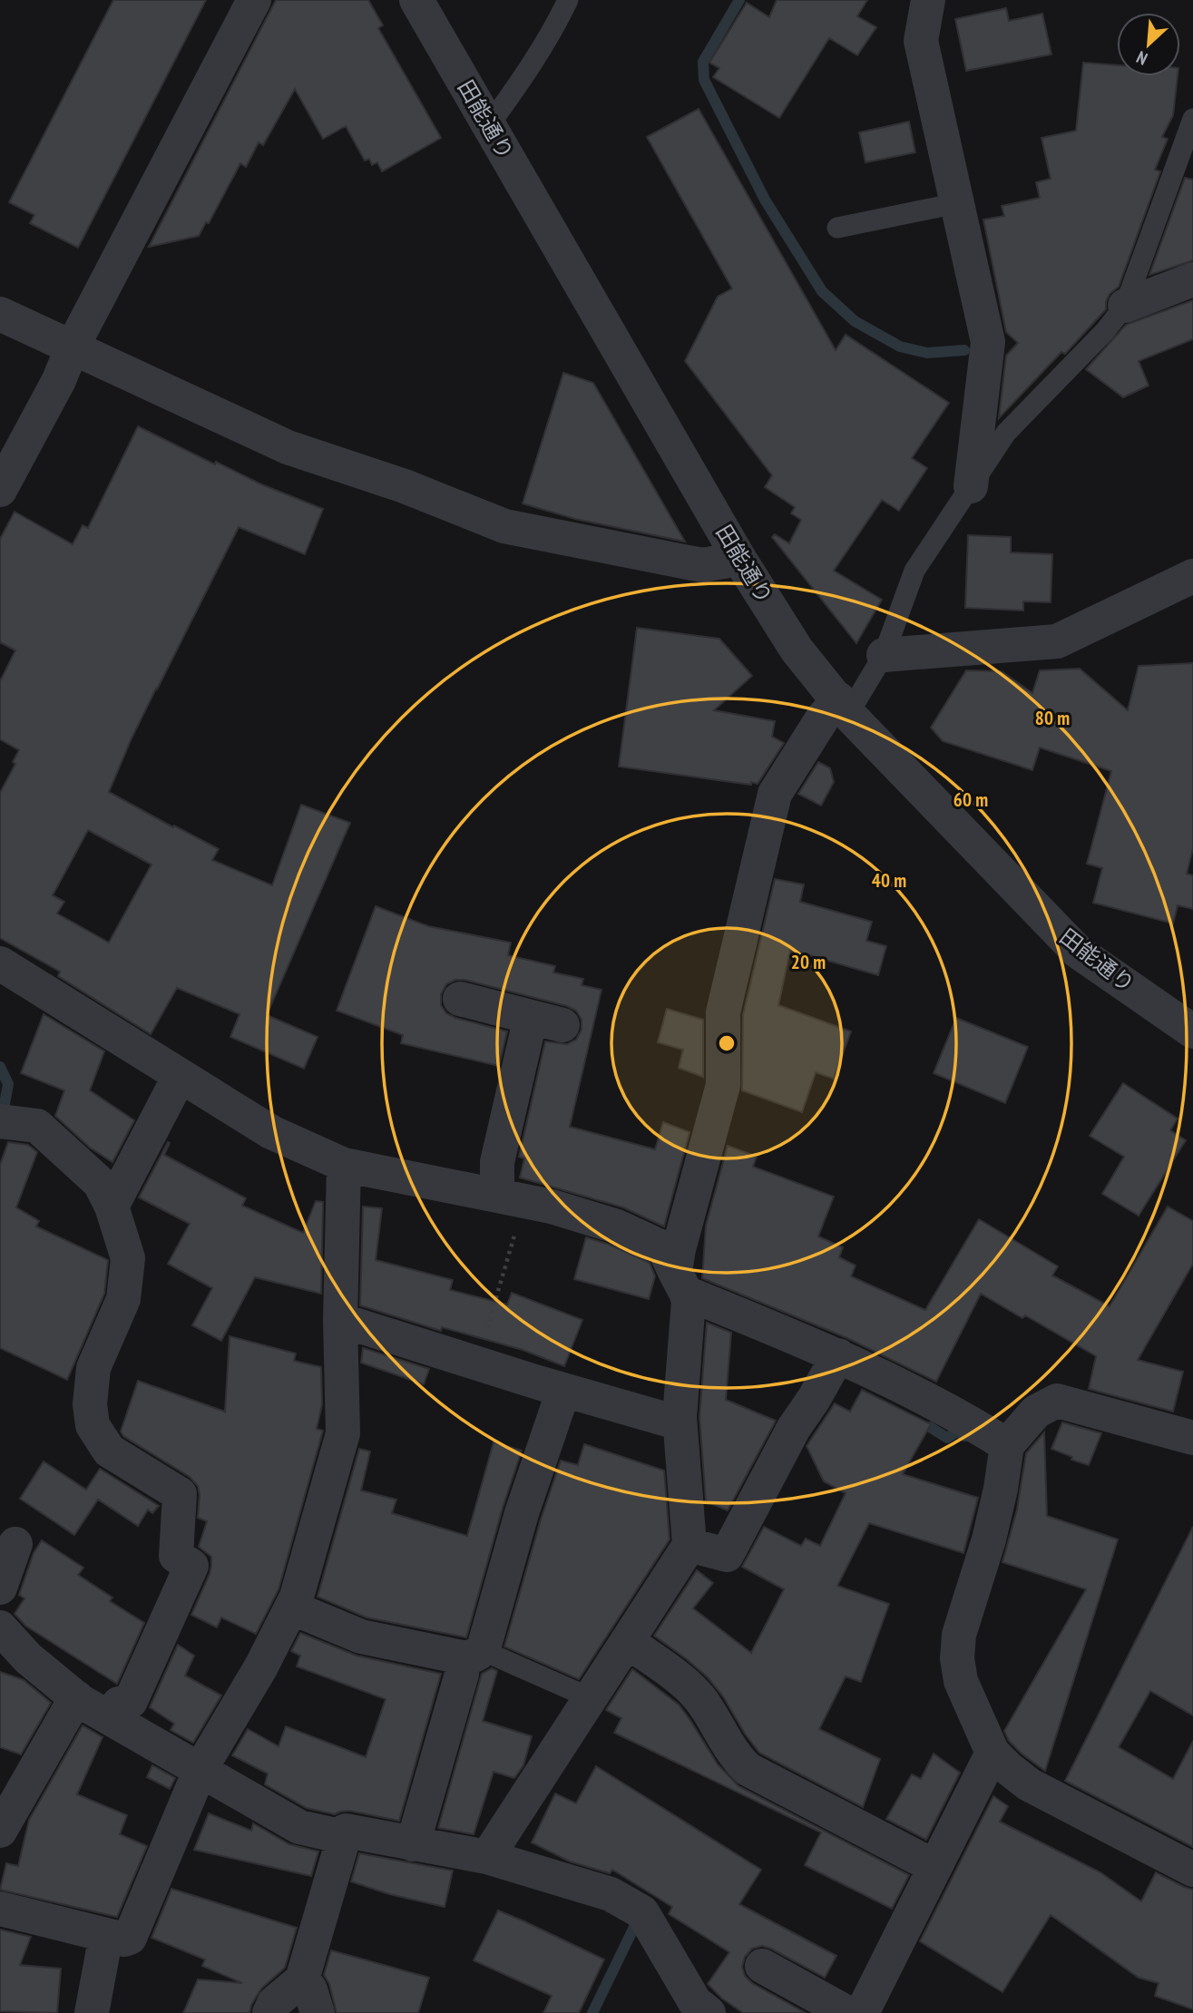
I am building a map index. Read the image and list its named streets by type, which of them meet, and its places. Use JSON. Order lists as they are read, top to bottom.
{
  "streets": {
    "street": ["田能通り"]
  },
  "north": "bottom left",
  "rings": [
    "80 m",
    "60 m",
    "40 m",
    "20 m"
  ]
}
